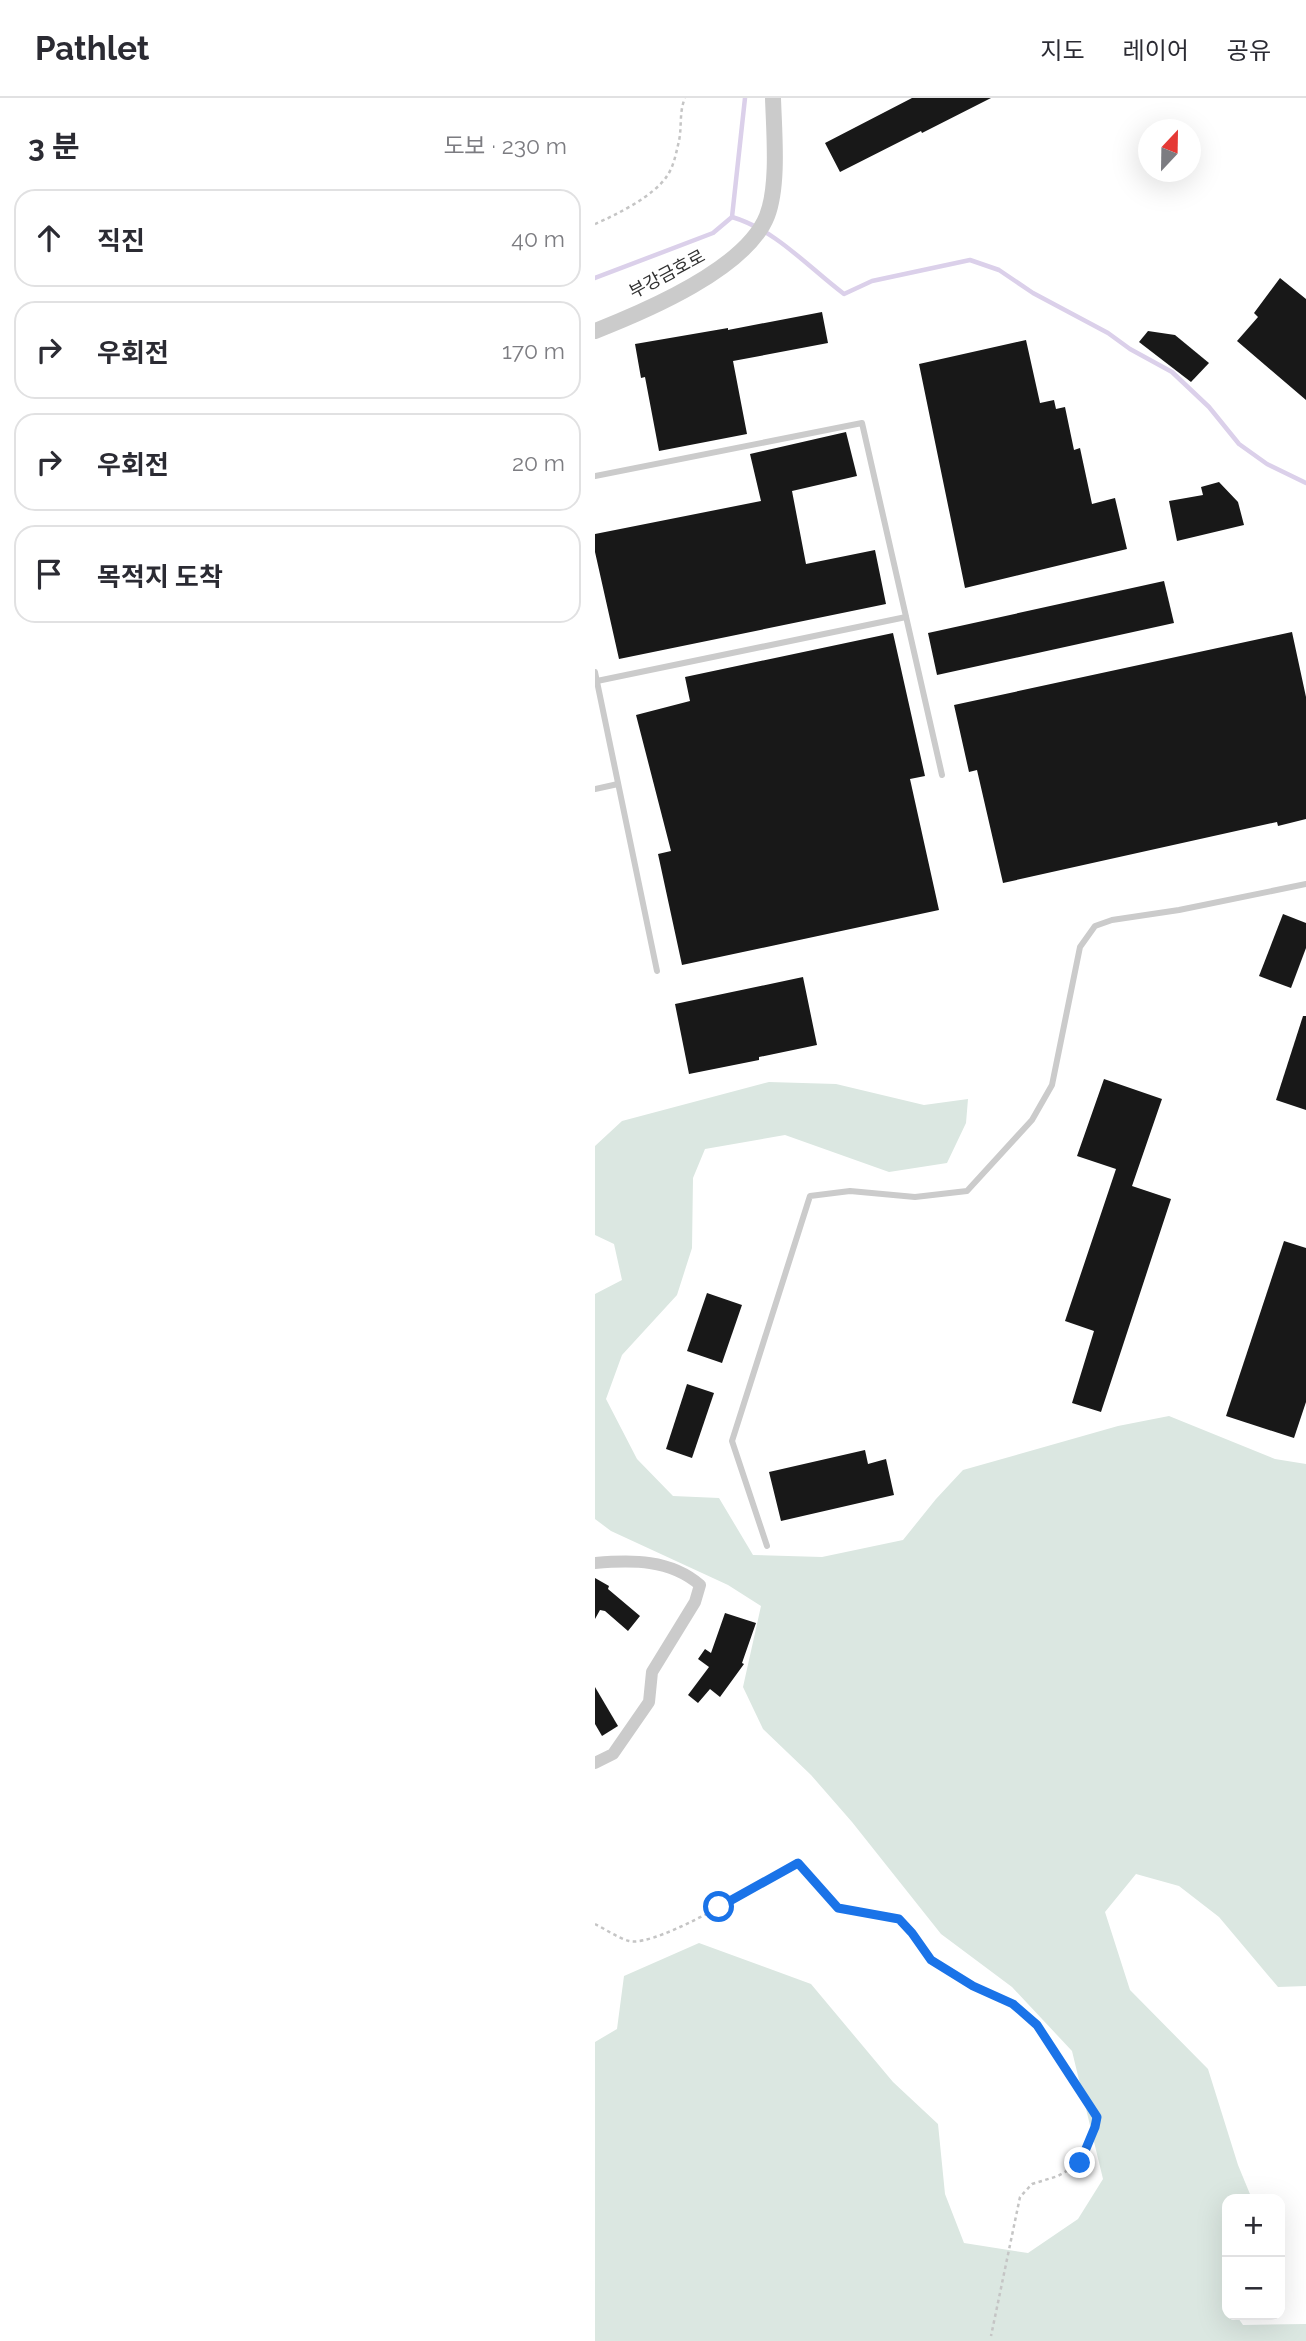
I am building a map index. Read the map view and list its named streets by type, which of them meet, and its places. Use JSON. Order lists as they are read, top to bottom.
{
  "streets": {
    "street": ["부강금호로"]
  },
  "north": "top",
  "page": {
    "header": "Pathlet",
    "nav": ["지도", "레이어", "공유"],
    "heading": ["3 분", "도보 · 230 m"],
    "list": [
      ["직진", "40 m"],
      ["우회전", "170 m"],
      ["우회전", "20 m"],
      "목적지 도착"
    ],
    "map_buttons": ["+", "−"]
  }
}
